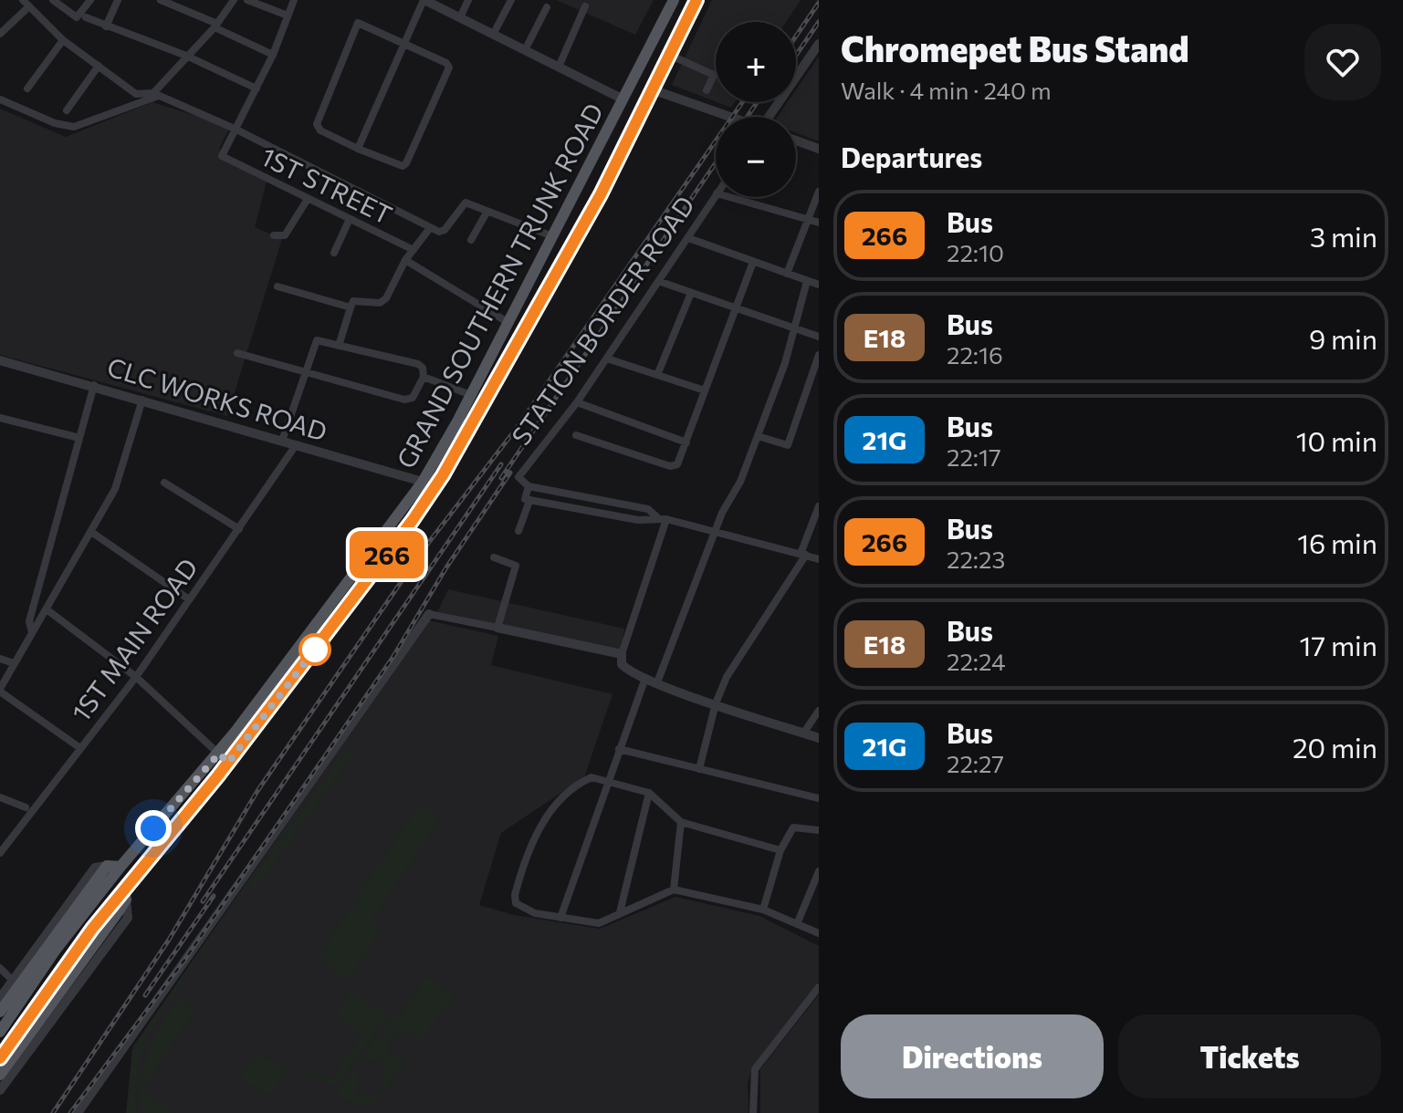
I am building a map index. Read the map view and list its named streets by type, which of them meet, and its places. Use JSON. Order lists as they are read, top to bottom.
{
  "streets": {
    "main road": ["GRAND SOUTHERN TRUNK ROAD"],
    "street": [
      "1ST STREET",
      "STATION BORDER ROAD",
      "CLC WORKS ROAD",
      "1ST MAIN ROAD"
    ]
  },
  "crossings": [
    ["GRAND SOUTHERN TRUNK ROAD", "CLC WORKS ROAD"],
    ["CLC WORKS ROAD", "1ST MAIN ROAD"]
  ],
  "lines": ["bus line 266"],
  "page": {
    "on_map": "266",
    "heading": [
      ["Chromepet Bus Stand", "Walk · 4 min · 240 m"],
      "Departures"
    ],
    "map_buttons": ["+", "−"],
    "list": [
      {
        "mark": "266",
        "name": "Bus",
        "note": "22:10",
        "value": "3 min"
      },
      {
        "mark": "E18",
        "name": "Bus",
        "note": "22:16",
        "value": "9 min"
      },
      {
        "mark": "21G",
        "name": "Bus",
        "note": "22:17",
        "value": "10 min"
      },
      {
        "mark": "266",
        "name": "Bus",
        "note": "22:23",
        "value": "16 min"
      },
      {
        "mark": "E18",
        "name": "Bus",
        "note": "22:24",
        "value": "17 min"
      },
      {
        "mark": "21G",
        "name": "Bus",
        "note": "22:27",
        "value": "20 min"
      }
    ],
    "buttons": ["Directions", "Tickets"]
  }
}
